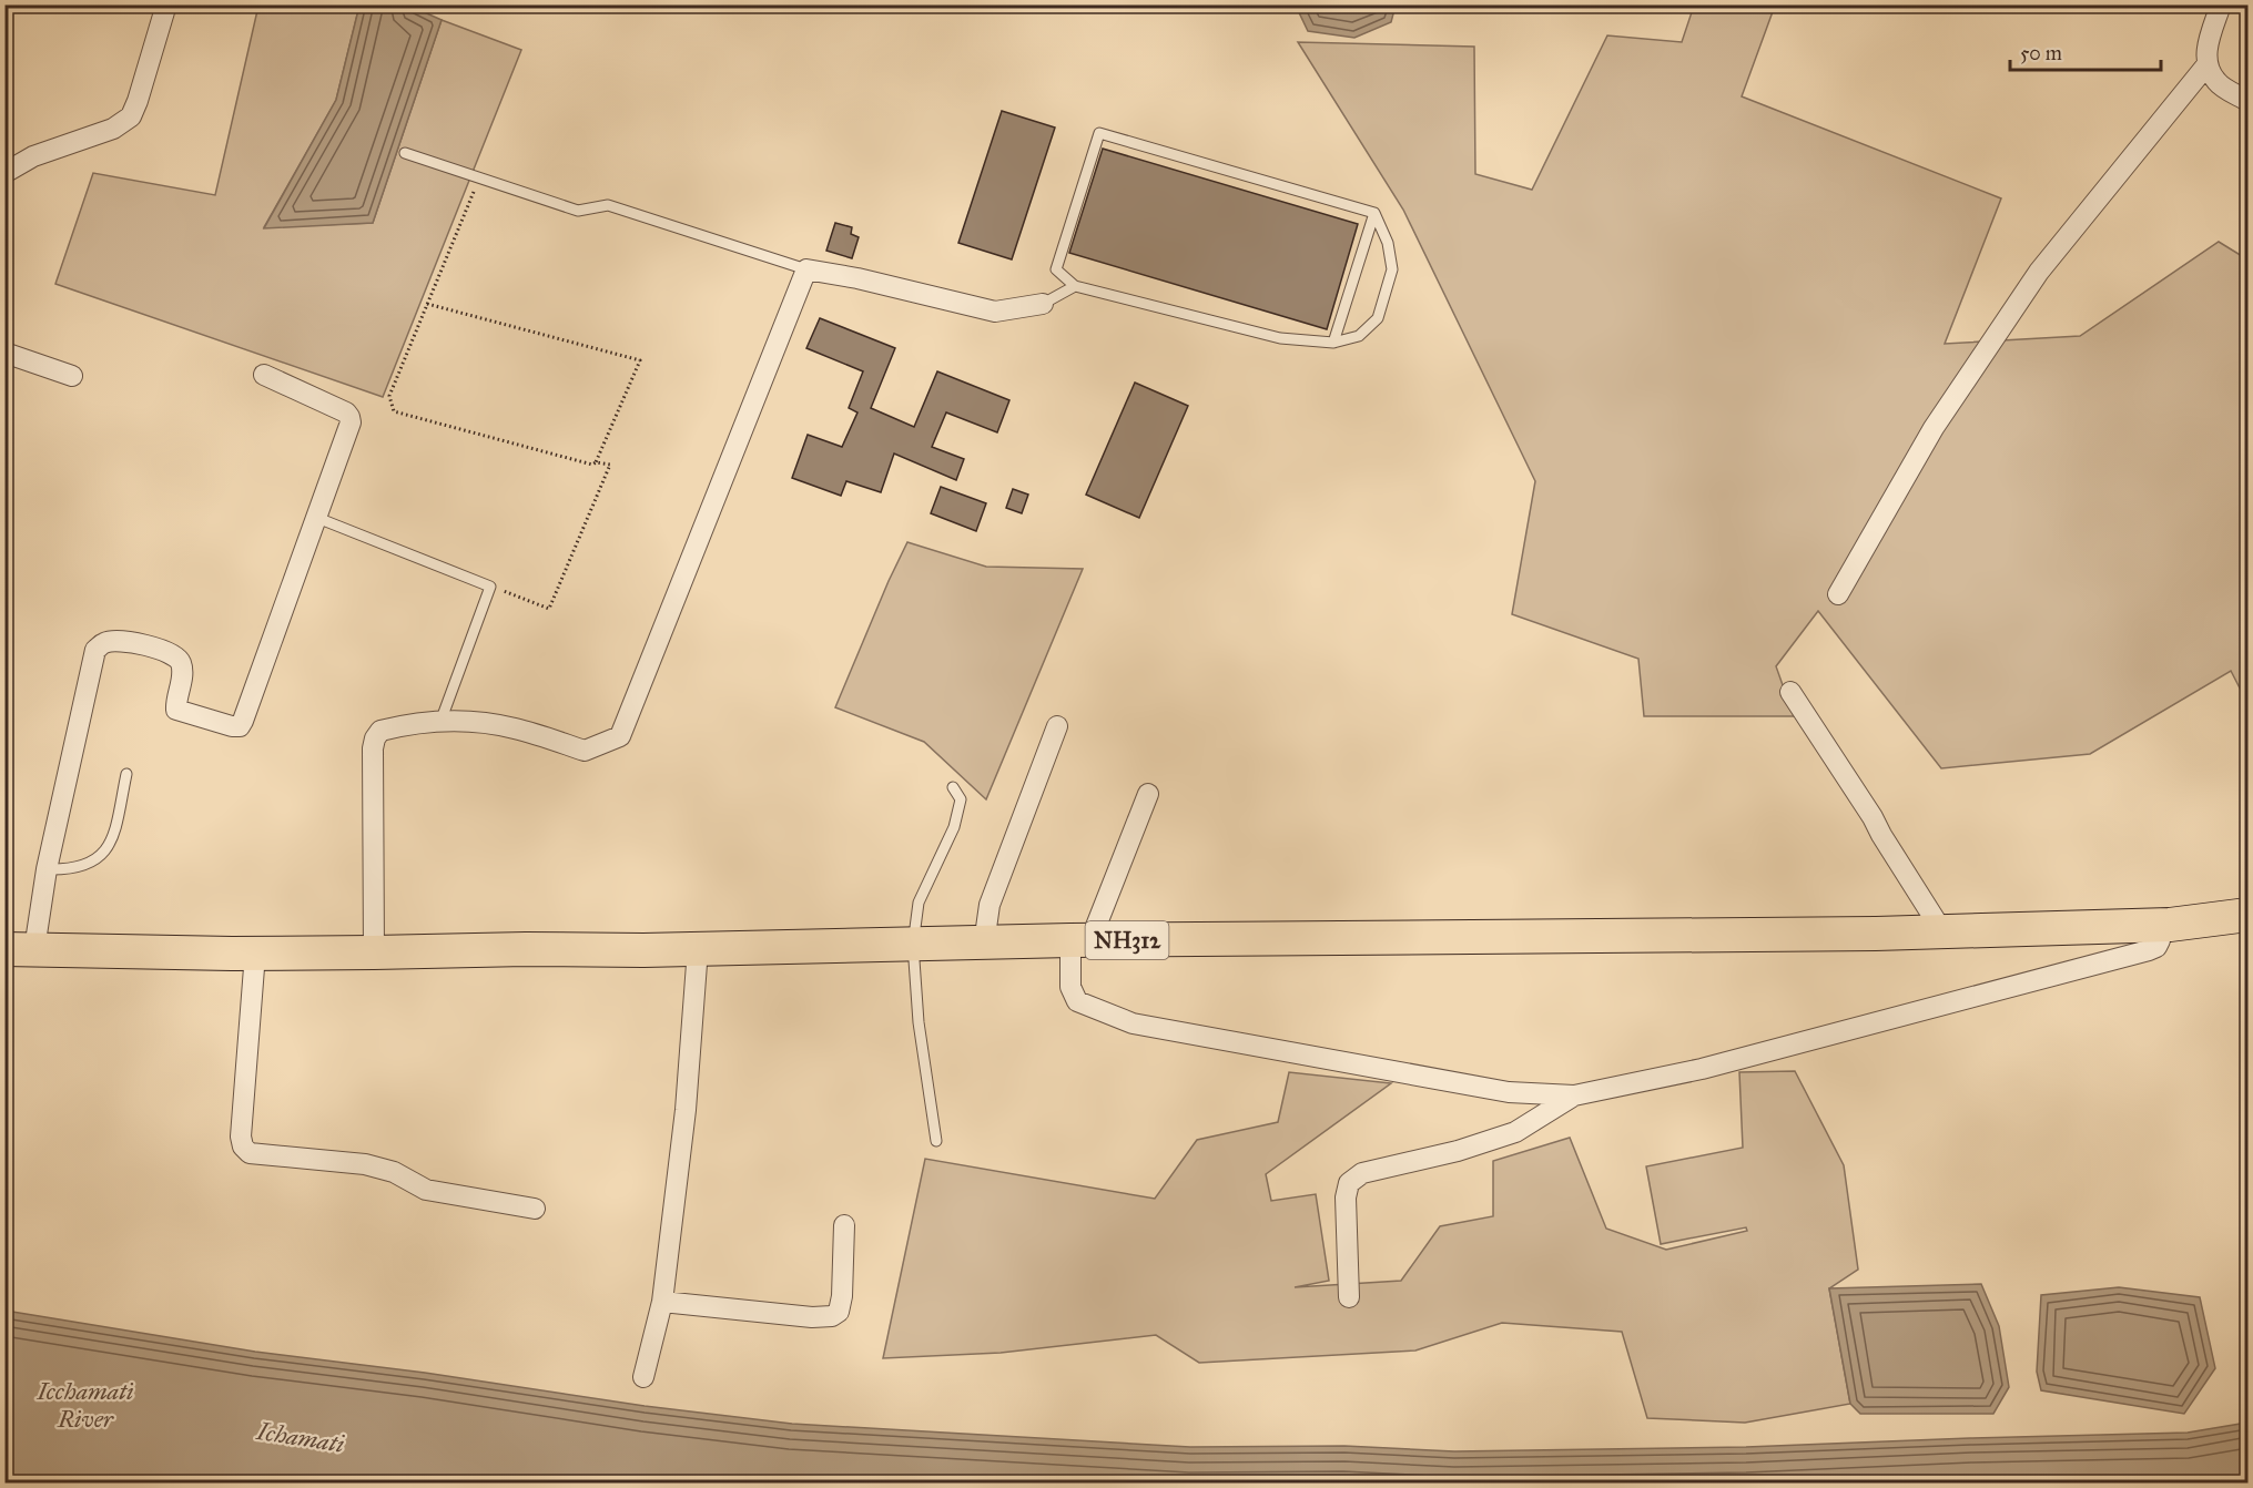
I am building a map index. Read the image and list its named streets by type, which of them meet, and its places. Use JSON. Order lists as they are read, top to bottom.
{
  "streets": {
    "highway": ["NH312"]
  },
  "water": ["Icchamati River", "Ichamati"],
  "scale_bar": "50 m"
}
